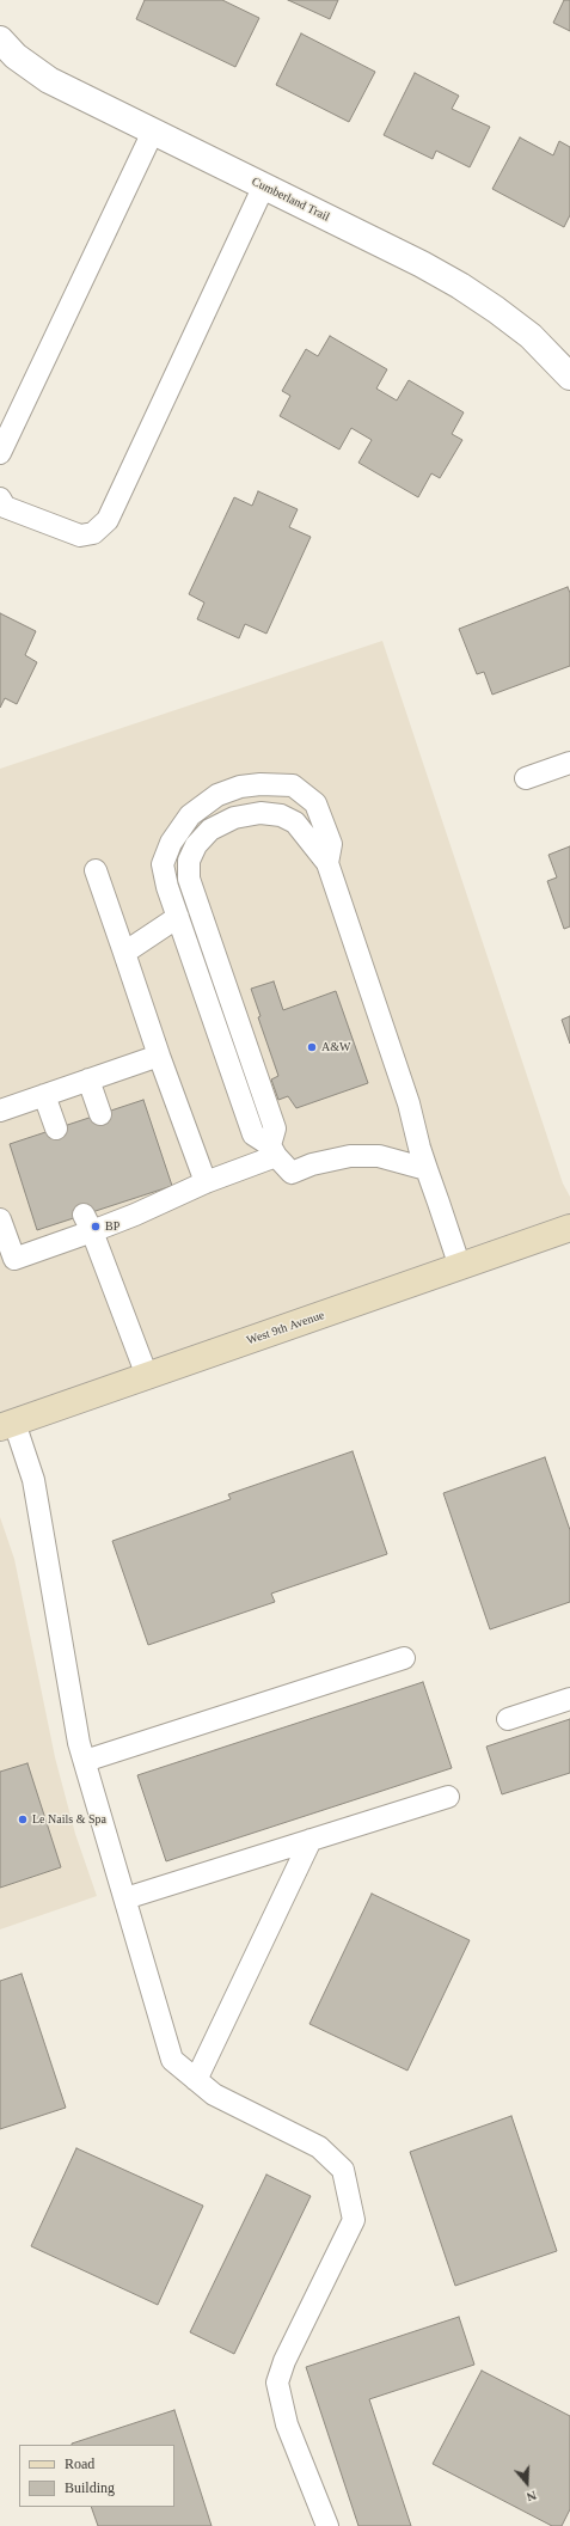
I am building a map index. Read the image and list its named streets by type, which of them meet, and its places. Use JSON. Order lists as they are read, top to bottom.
{
  "streets": {
    "main road": ["West 9th Avenue"],
    "street": ["Cumberland Trail"]
  },
  "places": ["A&W", "BP", "Le Nails & Spa"],
  "legend": ["Road", "Building"],
  "north": "bottom"
}
